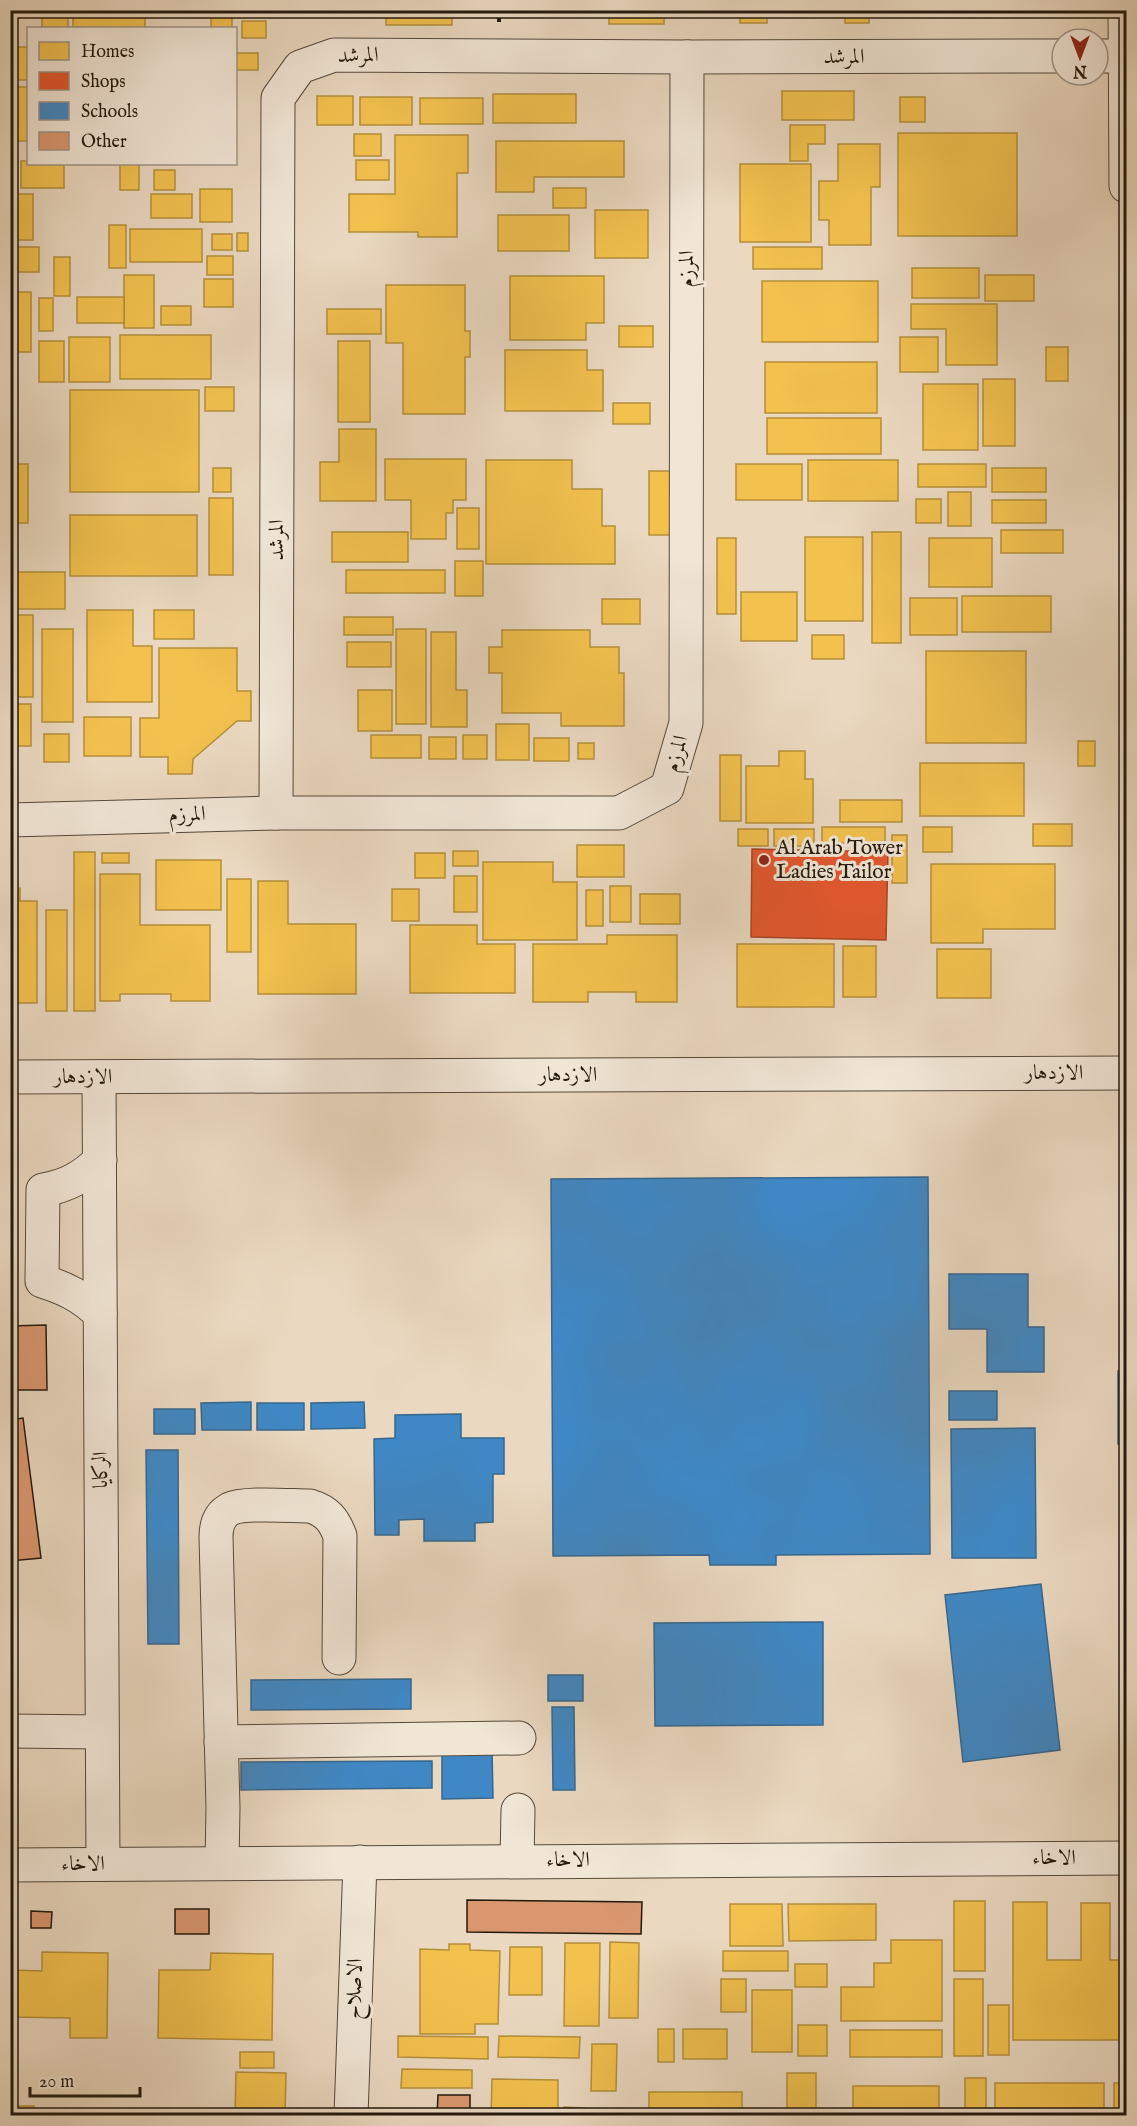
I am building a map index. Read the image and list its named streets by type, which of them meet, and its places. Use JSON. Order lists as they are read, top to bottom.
{
  "streets": {
    "street": [
      "المرشد",
      "المرزم",
      "الازدهار",
      "الركايا",
      "الاخاء",
      "الاصلاح"
    ]
  },
  "crossings": [
    ["المرشد", "المرزم"],
    ["الازدهار", "الركايا"],
    ["الركايا", "الاخاء"],
    ["الاخاء", "الاصلاح"]
  ],
  "places": ["Al Arab Tower Ladies Tailor"],
  "legend": [
    "Homes",
    "Shops",
    "Schools",
    "Other"
  ],
  "scale_bar": "20 m",
  "north": "bottom"
}
